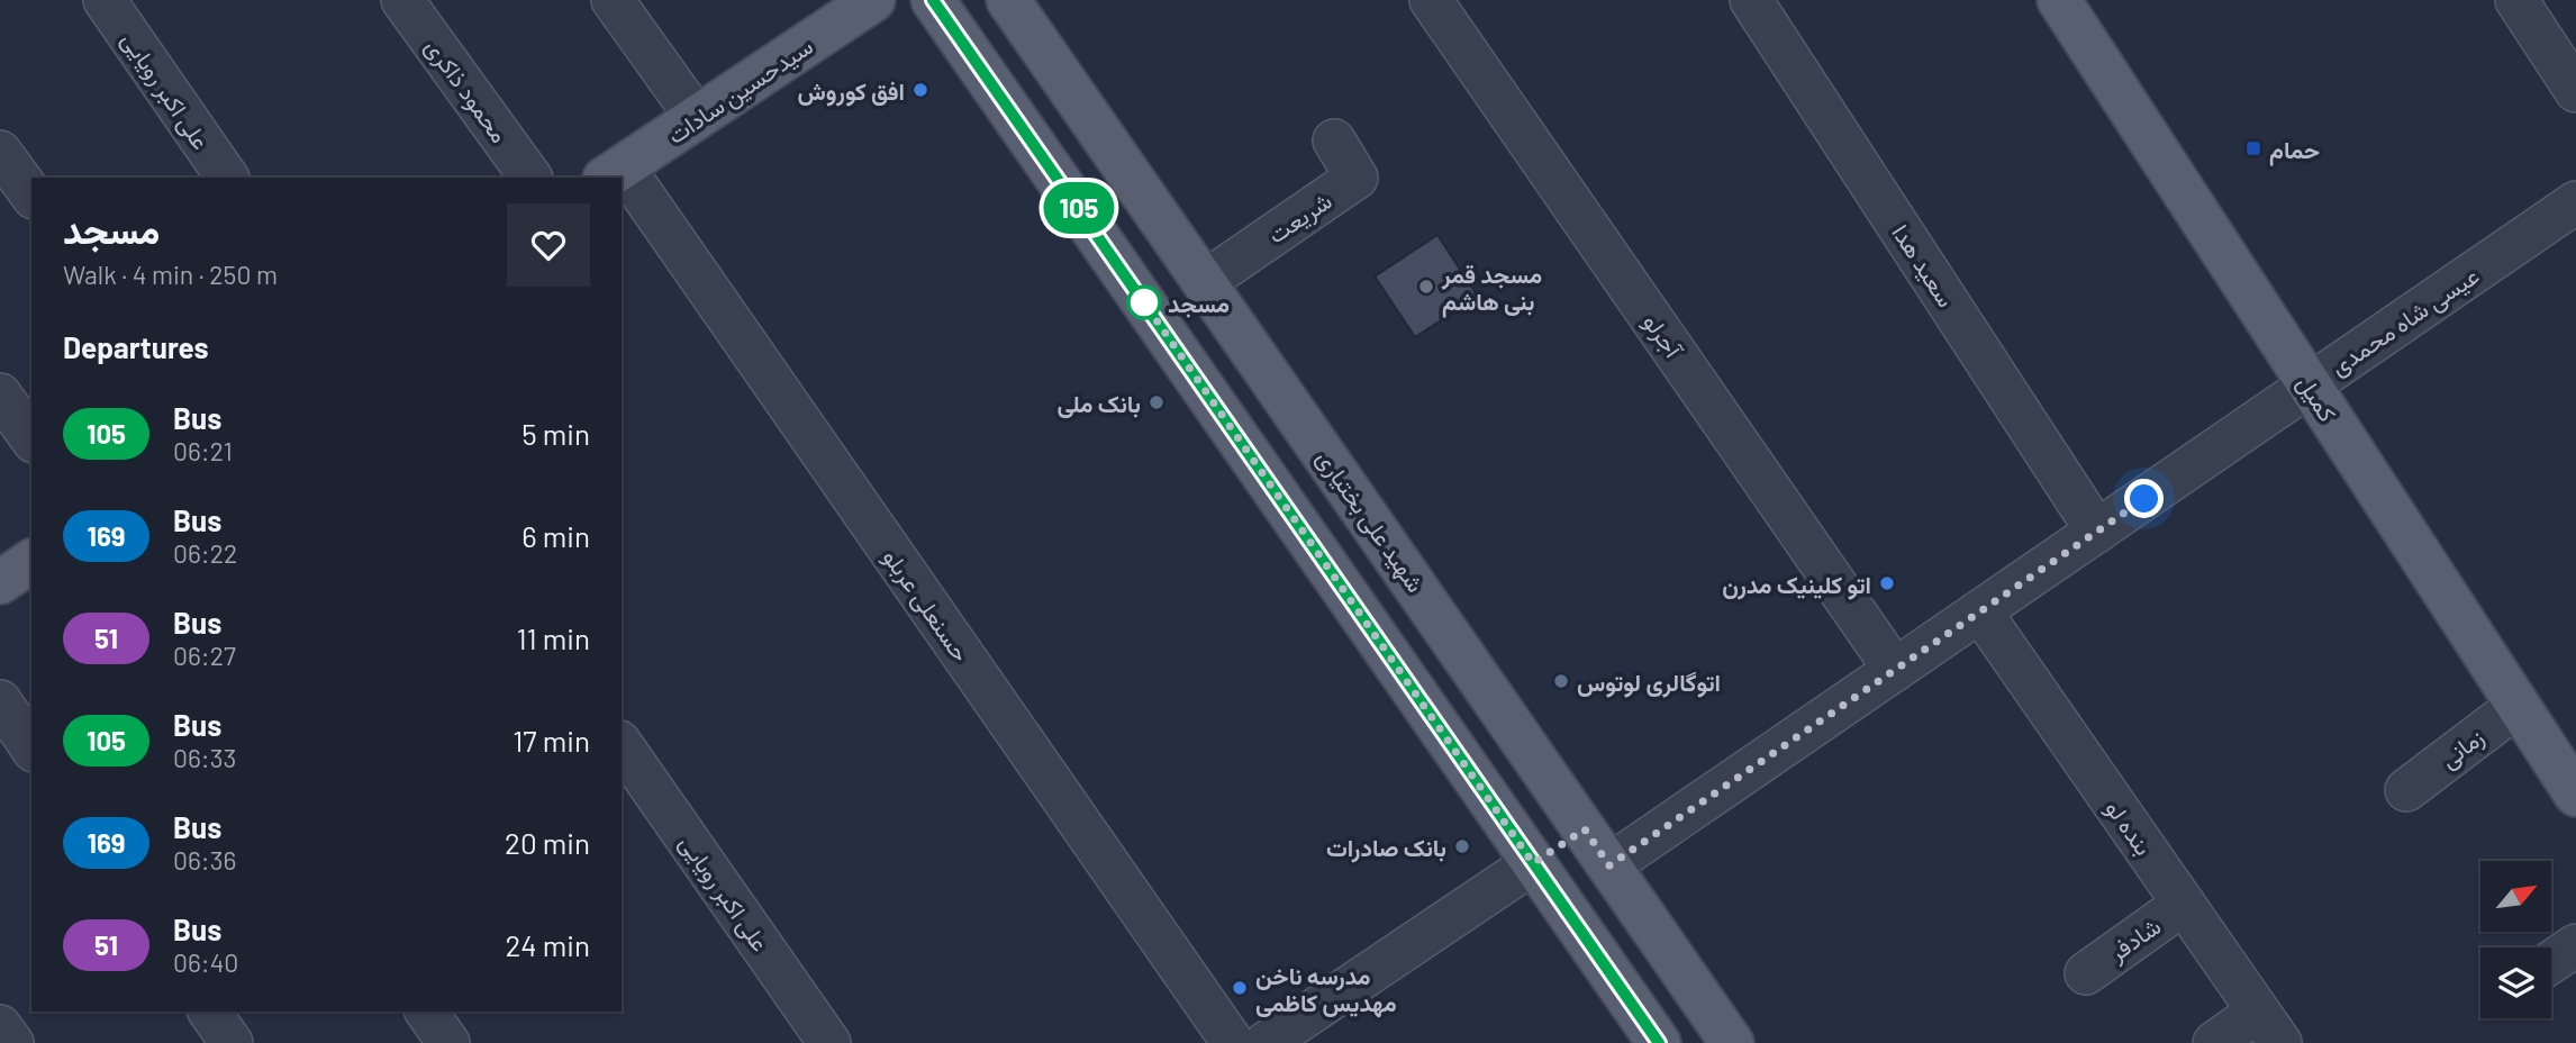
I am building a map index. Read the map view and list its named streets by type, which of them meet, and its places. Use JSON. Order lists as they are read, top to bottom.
{
  "streets": {
    "main road": ["سیدحسین سادات", "کمیل", "شهید علی بختیاری"],
    "street": [
      "علی اکبر رویایی",
      "محمود ذاکری",
      "شریعت",
      "سعید هدا",
      "عیسی شاه محمدی",
      "آجرلو",
      "حسنعلی عربلو",
      "زمانی",
      "بنده لو",
      "شادفر"
    ]
  },
  "crossings": [
    ["شریعت", "شهید علی بختیاری"],
    ["سعید هدا", "عیسی شاه محمدی"],
    ["عیسی شاه محمدی", "آجرلو"],
    ["عیسی شاه محمدی", "کمیل"],
    ["عیسی شاه محمدی", "شهید علی بختیاری"],
    ["عیسی شاه محمدی", "بنده لو"],
    ["کمیل", "زمانی"],
    ["بنده لو", "شادفر"]
  ],
  "places": {
    "other": [
      "افق کوروش",
      "مسجد قمر بنی هاشم",
      "مسجد",
      "بانک ملی",
      "اتو کلینیک مدرن",
      "اتوگالری لوتوس",
      "بانک صادرات",
      "مدرسه ناخن مهدیس کاظمی"
    ],
    "transit": ["حمام"]
  },
  "lines": ["bus line 105"],
  "north": "top right",
  "page": {
    "on_map": "105",
    "heading": [
      ["مسجد", "Walk · 4 min · 250 m"],
      "Departures"
    ],
    "list": [
      {
        "mark": "105",
        "name": "Bus",
        "note": "06:21",
        "value": "5 min"
      },
      {
        "mark": "169",
        "name": "Bus",
        "note": "06:22",
        "value": "6 min"
      },
      {
        "mark": "51",
        "name": "Bus",
        "note": "06:27",
        "value": "11 min"
      },
      {
        "mark": "105",
        "name": "Bus",
        "note": "06:33",
        "value": "17 min"
      },
      {
        "mark": "169",
        "name": "Bus",
        "note": "06:36",
        "value": "20 min"
      },
      {
        "mark": "51",
        "name": "Bus",
        "note": "06:40",
        "value": "24 min"
      }
    ]
  }
}
